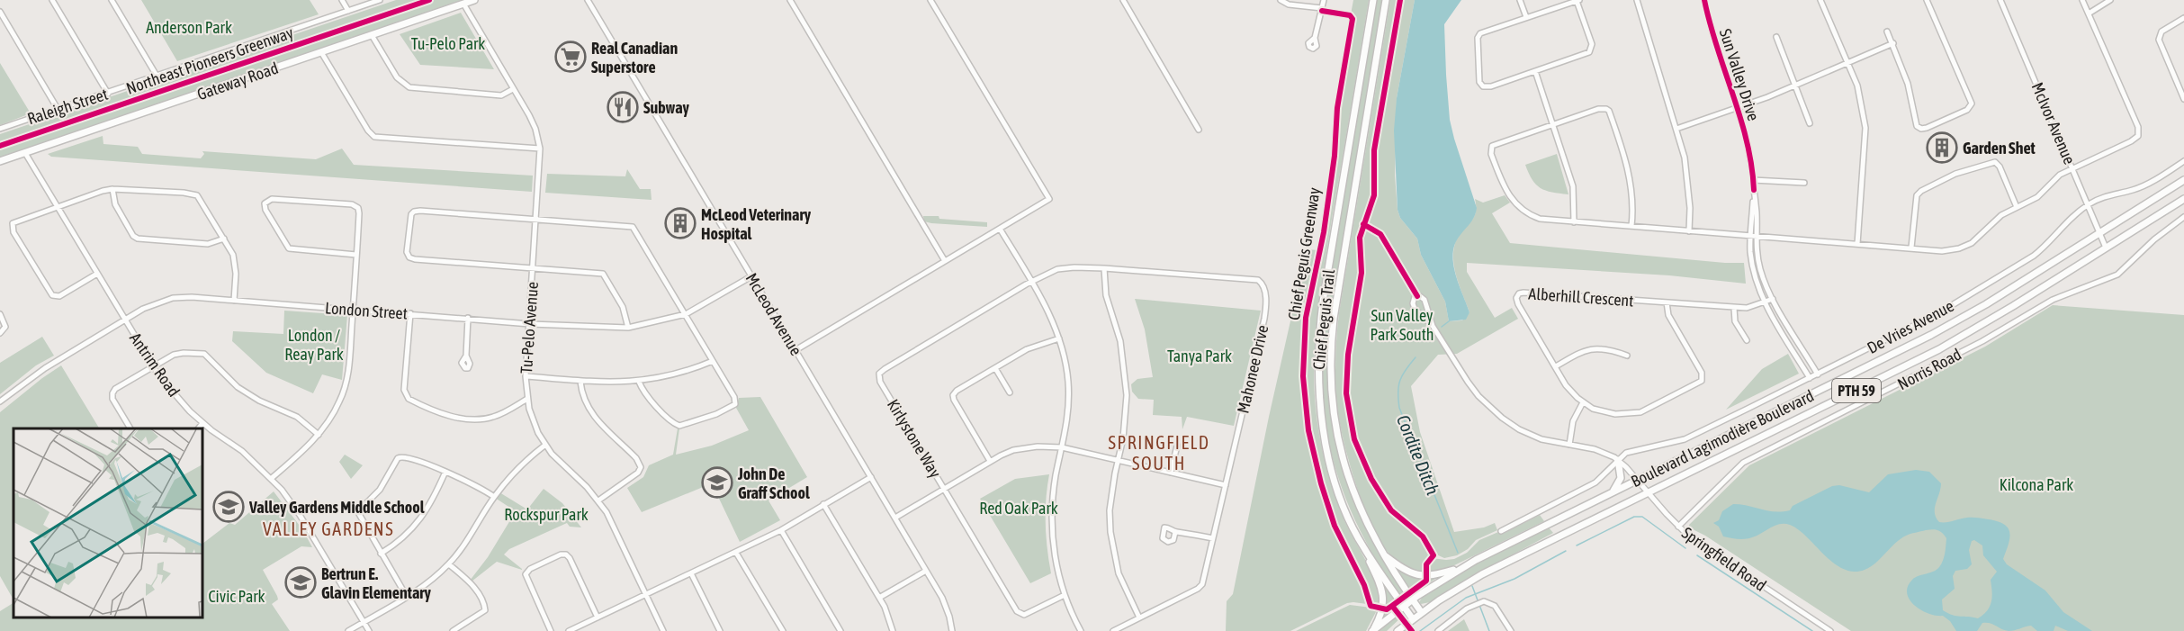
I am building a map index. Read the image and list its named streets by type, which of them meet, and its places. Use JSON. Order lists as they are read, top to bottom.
{
  "streets": {
    "main road": [
      "Gateway Road",
      "Chief Peguis Trail",
      "PTH 59",
      "Boulevard Lagimodière Boulevard"
    ],
    "street": [
      "Sun Valley Drive",
      "Raleigh Street",
      "McIvor Avenue",
      "Alberhill Crescent",
      "London Street",
      "McLeod Avenue",
      "De Vries Avenue",
      "Tu-Pelo Avenue",
      "Antrim Road",
      "Mahonee Drive",
      "Norris Road",
      "Kirlystone Way",
      "Springfield Road"
    ],
    "cycle path": ["Northeast Pioneers Greenway", "Chief Peguis Greenway"]
  },
  "crossings": [
    ["Sun Valley Drive", "Alberhill Crescent"],
    ["Sun Valley Drive", "De Vries Avenue"],
    ["Gateway Road", "Tu-Pelo Avenue"],
    ["Gateway Road", "Antrim Road"],
    ["McIvor Avenue", "De Vries Avenue"],
    ["McIvor Avenue", "Boulevard Lagimodière Boulevard"],
    ["London Street", "McLeod Avenue"],
    ["London Street", "Tu-Pelo Avenue"],
    ["London Street", "Antrim Road"],
    ["Chief Peguis Trail", "Boulevard Lagimodière Boulevard"],
    ["De Vries Avenue", "Springfield Road"],
    ["Mahonee Drive", "Kirlystone Way"],
    ["Norris Road", "Springfield Road"],
    ["Boulevard Lagimodière Boulevard", "Springfield Road"]
  ],
  "districts": ["SPRINGFIELD SOUTH", "VALLEY GARDENS"],
  "water": ["Cordite Ditch"],
  "parks": [
    "Anderson Park",
    "Tu-Pelo Park",
    "Sun Valley Park South",
    "London / Reay Park",
    "Tanya Park",
    "Kilcona Park",
    "Red Oak Park",
    "Rockspur Park",
    "Civic Park"
  ],
  "places": {
    "supermarket": ["Real Canadian Superstore"],
    "restaurant": ["Subway"],
    "building": ["Garden Shet", "McLeod Veterinary Hospital"],
    "school or university": ["John De Graff School", "Valley Gardens Middle School", "Bertrun E. Glavin Elementary"]
  }
}
